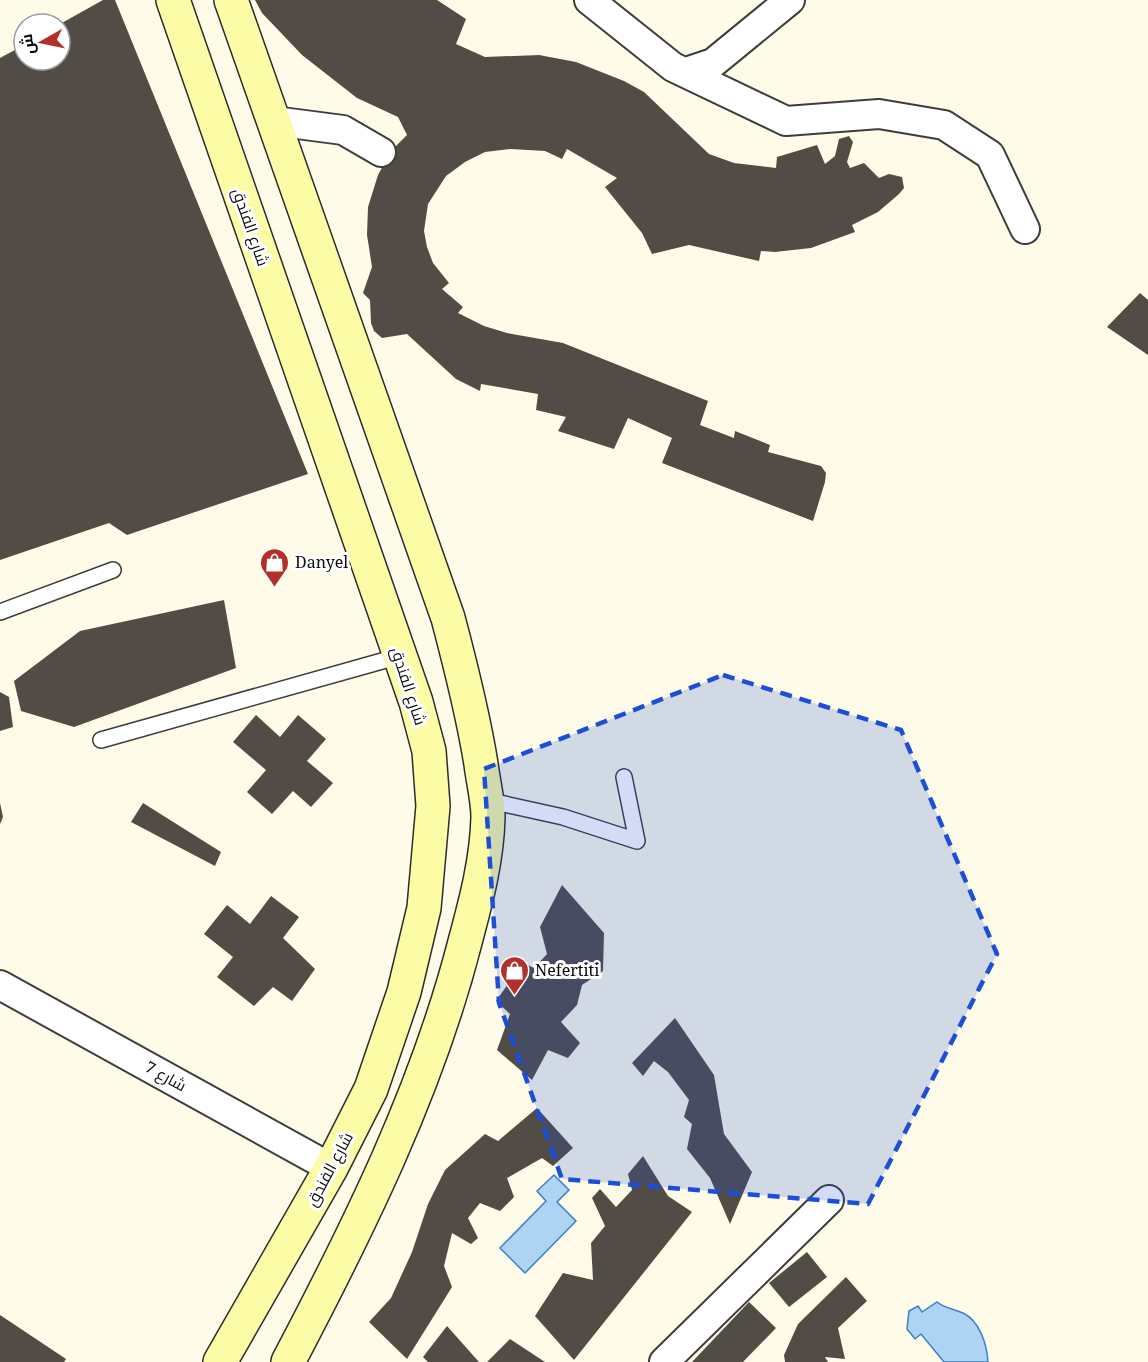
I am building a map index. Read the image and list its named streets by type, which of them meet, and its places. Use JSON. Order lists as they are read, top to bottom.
{
  "streets": {
    "street": ["شارع الفندق", "شارع 7"]
  },
  "crossings": [
    ["شارع الفندق", "شارع 7"]
  ],
  "places": {
    "shop": ["Danyel", "Nefertiti"]
  },
  "north": "left"
}
